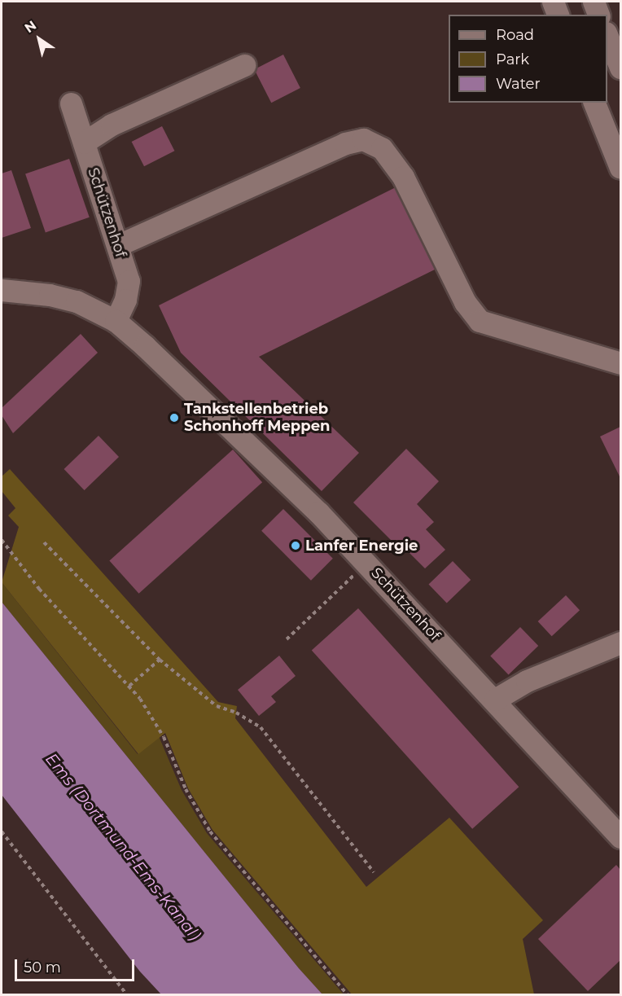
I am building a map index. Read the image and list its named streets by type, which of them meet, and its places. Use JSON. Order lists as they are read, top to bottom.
{
  "streets": {
    "street": ["Schützenhof"]
  },
  "water": ["Ems (Dortmund-Ems-Kanal)"],
  "places": ["Tankstellenbetrieb Schonhoff Meppen", "Lanfer Energie"],
  "legend": ["Road", "Park", "Water"],
  "scale_bar": "50 m",
  "north": "top left"
}
